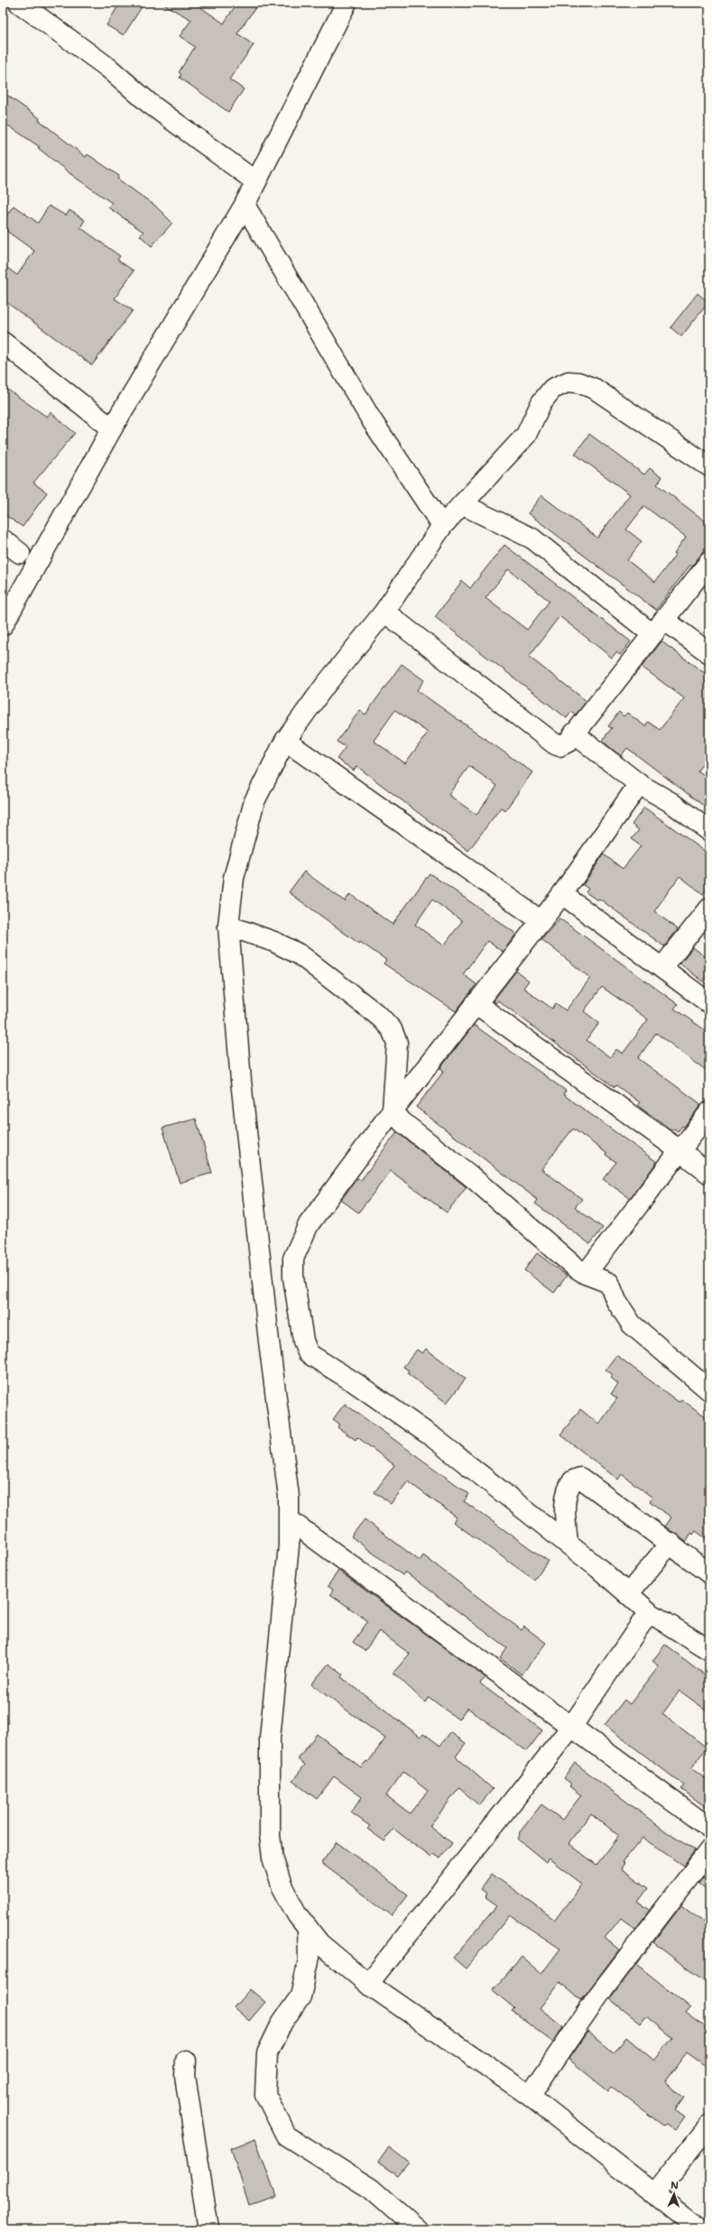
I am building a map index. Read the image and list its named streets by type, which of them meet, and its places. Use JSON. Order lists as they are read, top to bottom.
{
  "north": "top"
}
